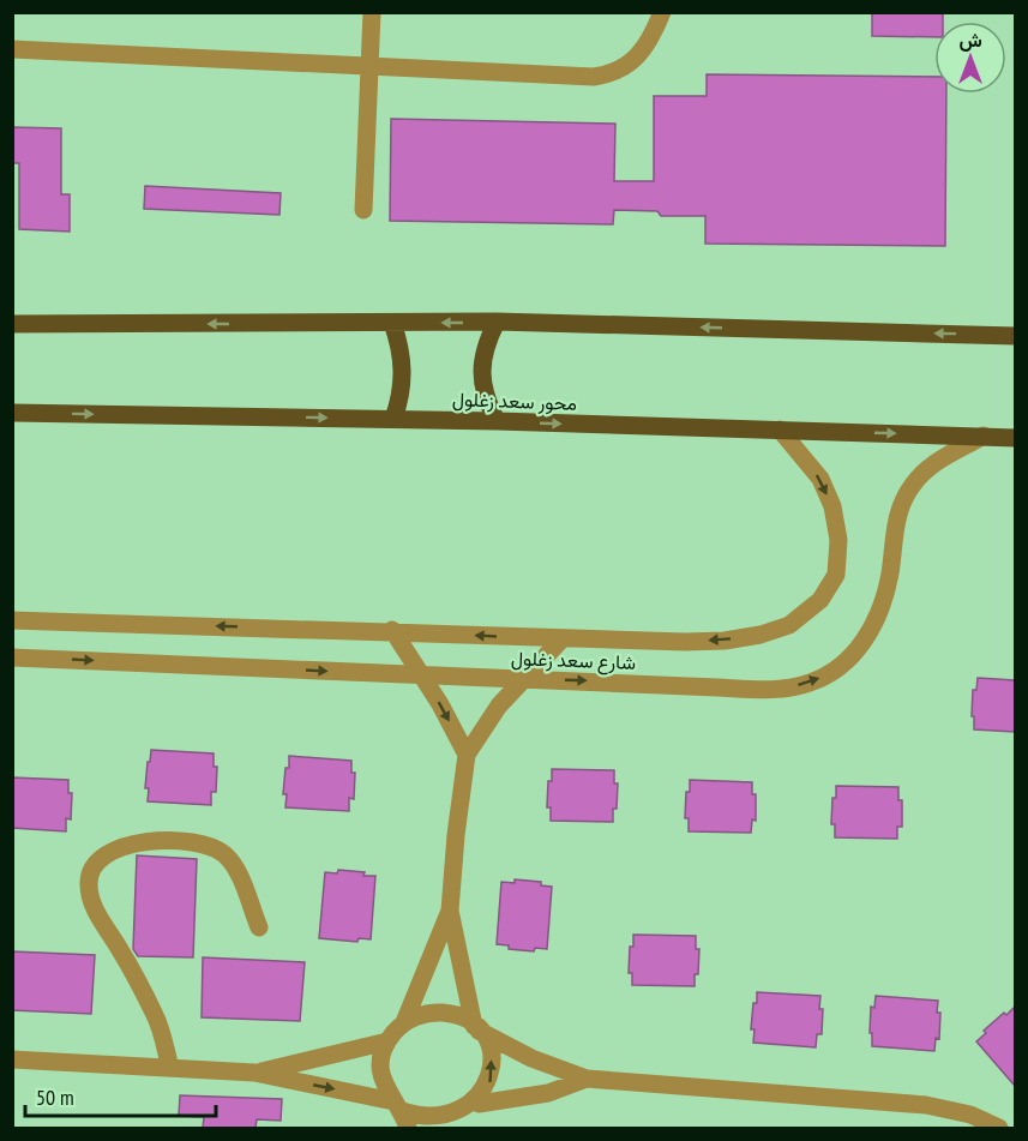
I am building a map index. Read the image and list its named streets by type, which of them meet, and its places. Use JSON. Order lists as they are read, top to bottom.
{
  "streets": {
    "main road": ["محور سعد زغلول"],
    "street": ["شارع سعد زغلول"]
  },
  "crossings": [
    ["محور سعد زغلول", "شارع سعد زغلول"]
  ],
  "scale_bar": "50 m",
  "north": "top"
}
